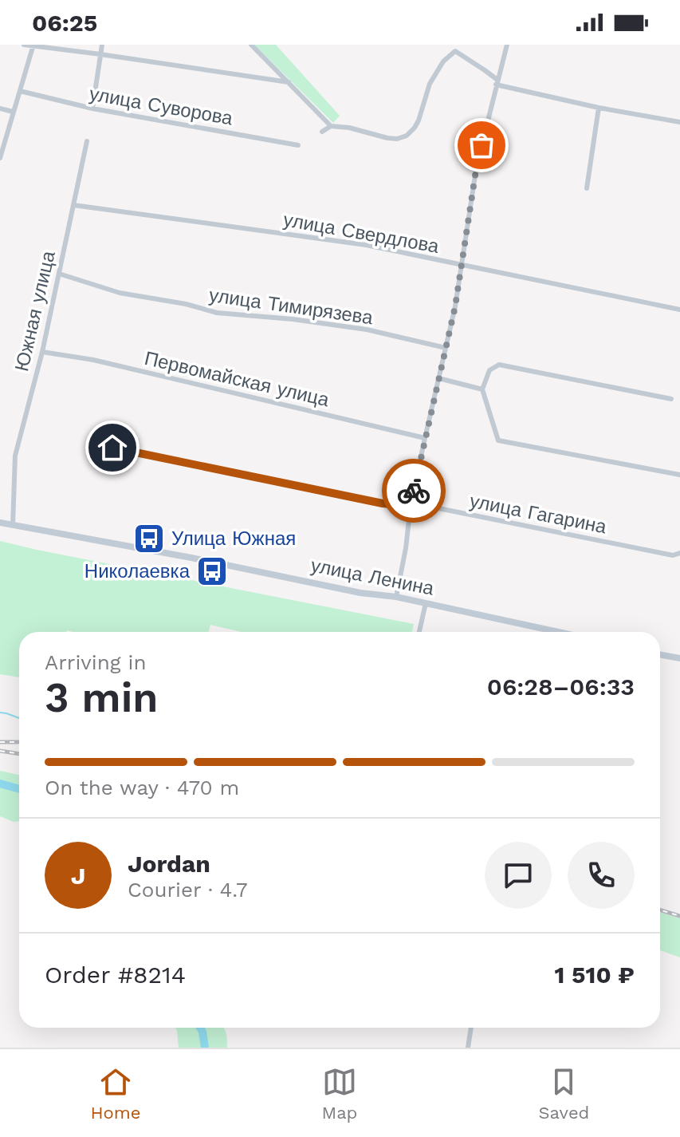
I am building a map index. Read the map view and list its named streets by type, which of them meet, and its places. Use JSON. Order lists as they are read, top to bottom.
{
  "streets": {
    "main road": ["улица Ленина"],
    "street": [
      "улица Суворова",
      "улица Свердлова",
      "улица Тимирязева",
      "Южная улица",
      "Первомайская улица",
      "улица Гагарина"
    ]
  },
  "crossings": [
    ["улица Свердлова", "Южная улица"],
    ["улица Тимирязева", "Южная улица"],
    ["Южная улица", "Первомайская улица"],
    ["Южная улица", "улица Ленина"]
  ],
  "places": {
    "bus stop": ["Улица Южная", "Николаевка"]
  },
  "page": {
    "status": "06:25",
    "heading": ["3 min", "Arriving in", "06:28–06:33"],
    "panel": [
      "Jordan",
      "Courier · 4.7",
      "Order #8214",
      "1 510 ₽"
    ],
    "bar": "On the way · 470 m",
    "round": "J",
    "tabs": ["Home", "Map", "Saved"]
  }
}
